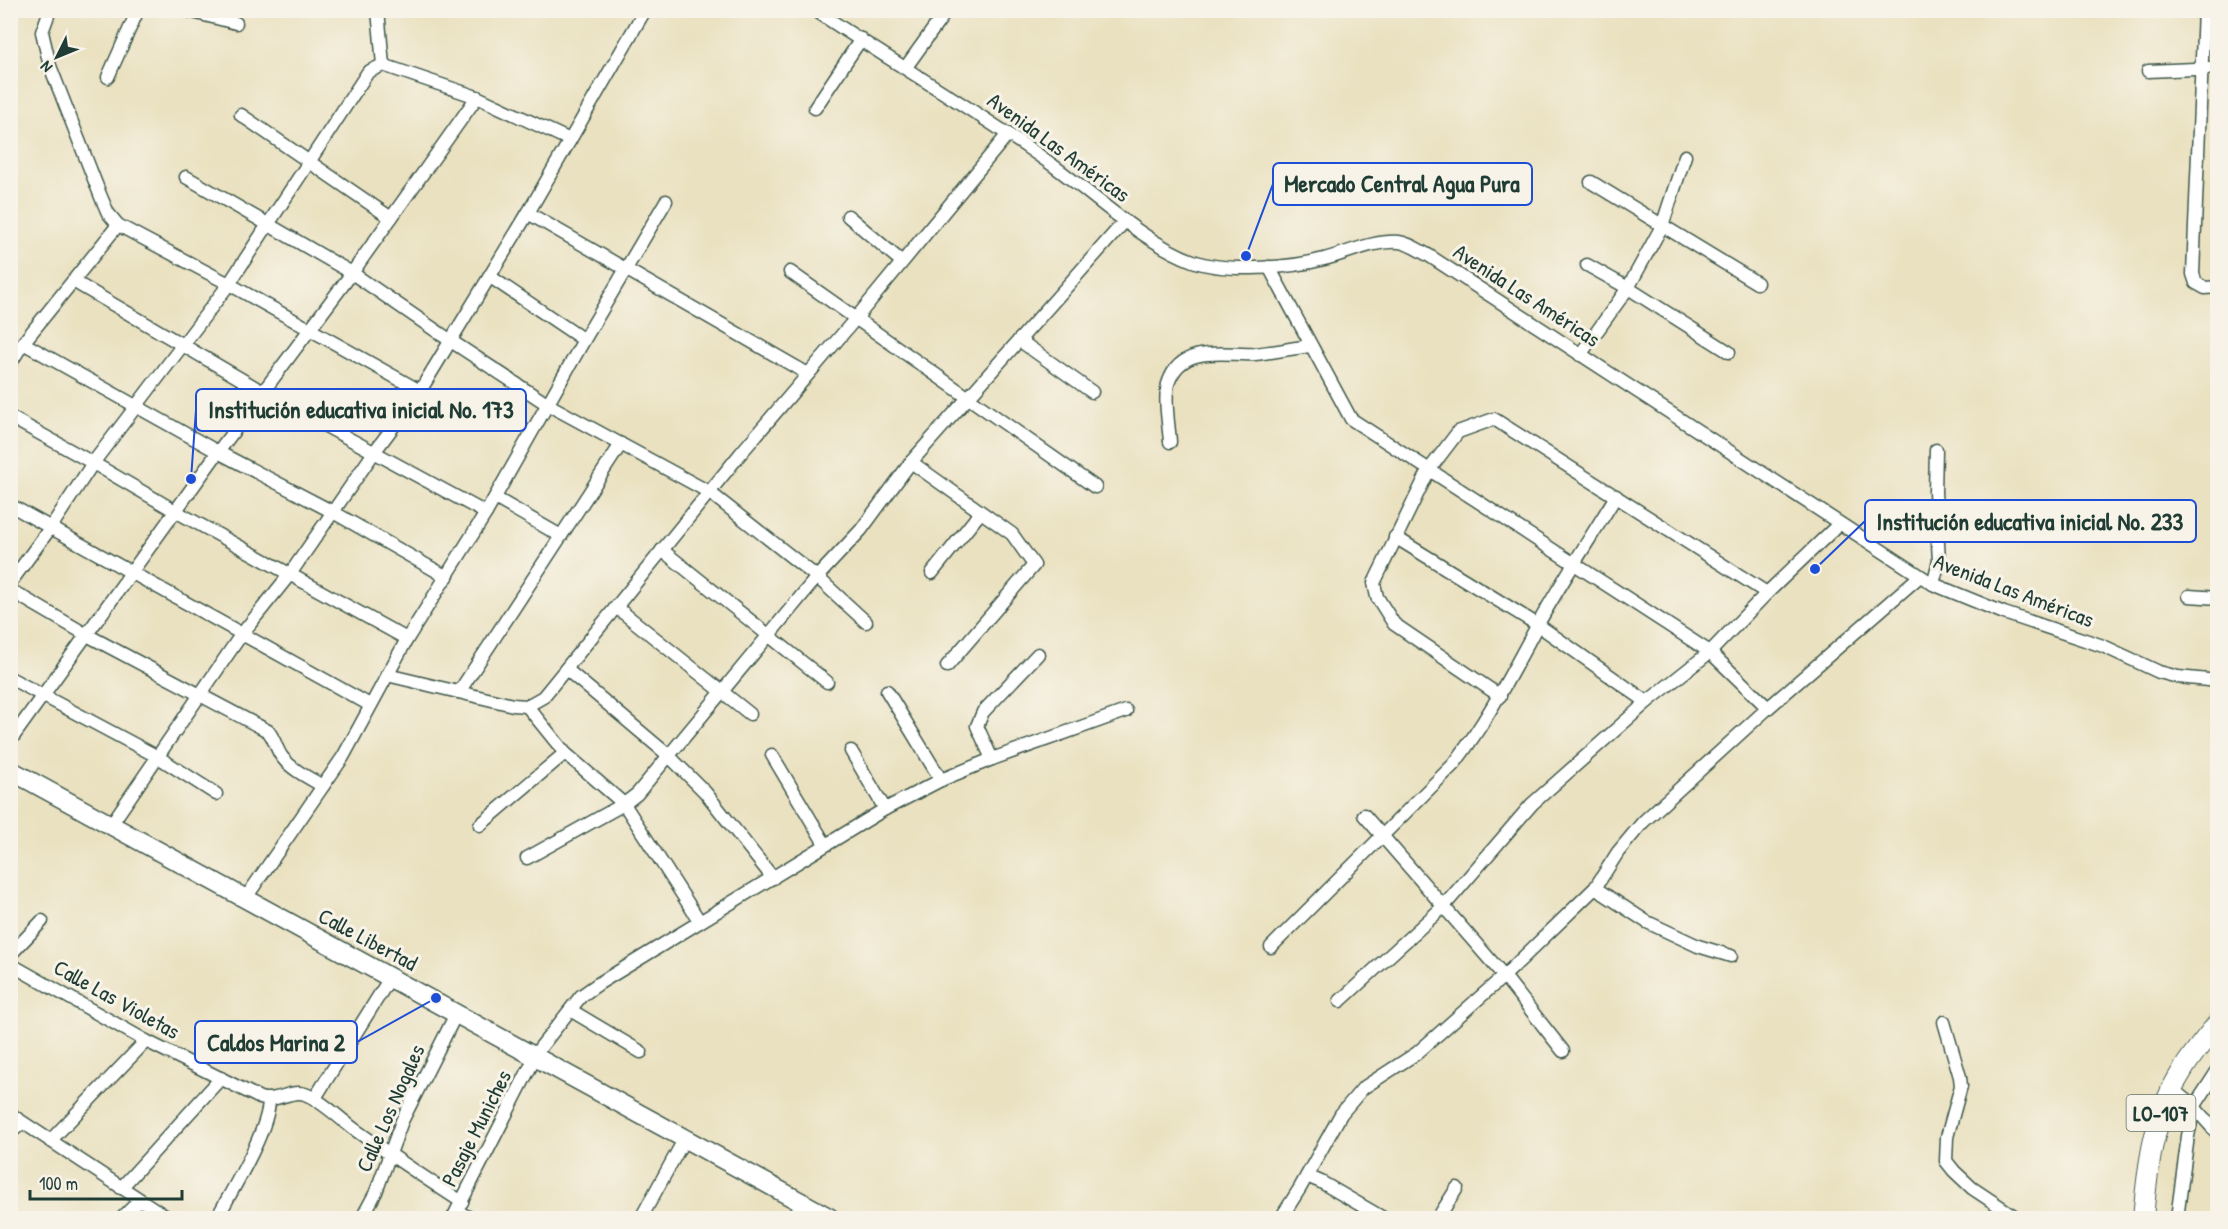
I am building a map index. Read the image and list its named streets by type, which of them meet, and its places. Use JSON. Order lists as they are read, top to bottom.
{
  "streets": {
    "main road": ["LO-107"],
    "street": [
      "Avenida Las Américas",
      "Calle Libertad",
      "Calle Las Violetas",
      "Calle Los Nogales",
      "Pasaje Muniches"
    ]
  },
  "crossings": [
    ["Calle Libertad", "Calle Los Nogales"],
    ["Calle Libertad", "Pasaje Muniches"]
  ],
  "places": [
    "Mercado Central Agua Pura",
    "Institución educativa inicial No. 173",
    "Institución educativa inicial No. 233",
    "Caldos Marina 2"
  ],
  "scale_bar": "100 m",
  "north": "bottom left"
}
